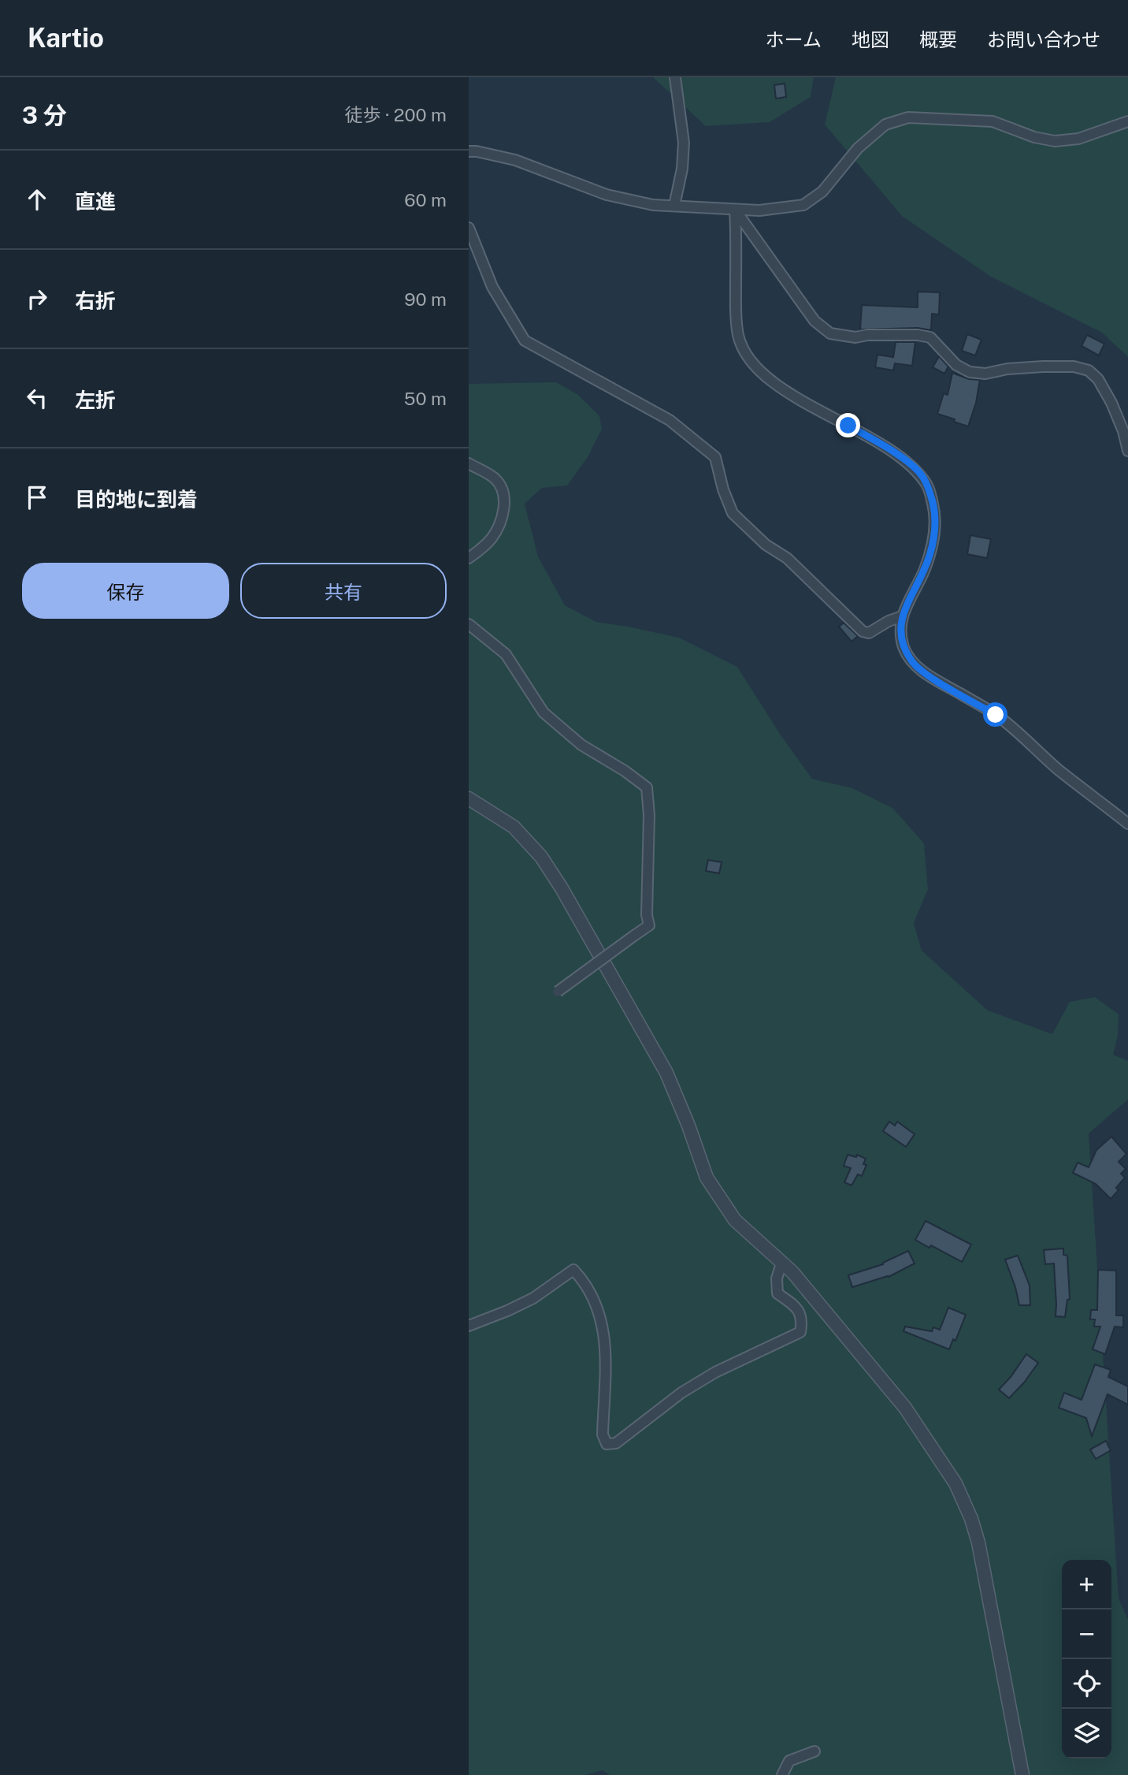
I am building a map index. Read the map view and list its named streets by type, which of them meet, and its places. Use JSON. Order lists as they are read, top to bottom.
{
  "page": {
    "header": "Kartio",
    "nav": [
      "ホーム",
      "地図",
      "概要",
      "お問い合わせ"
    ],
    "heading": ["3 分", "徒歩 · 200 m"],
    "list": [
      ["直進", "60 m"],
      ["右折", "90 m"],
      ["左折", "50 m"],
      "目的地に到着"
    ],
    "buttons": ["保存", "共有"],
    "map_buttons": ["+", "−"]
  }
}
